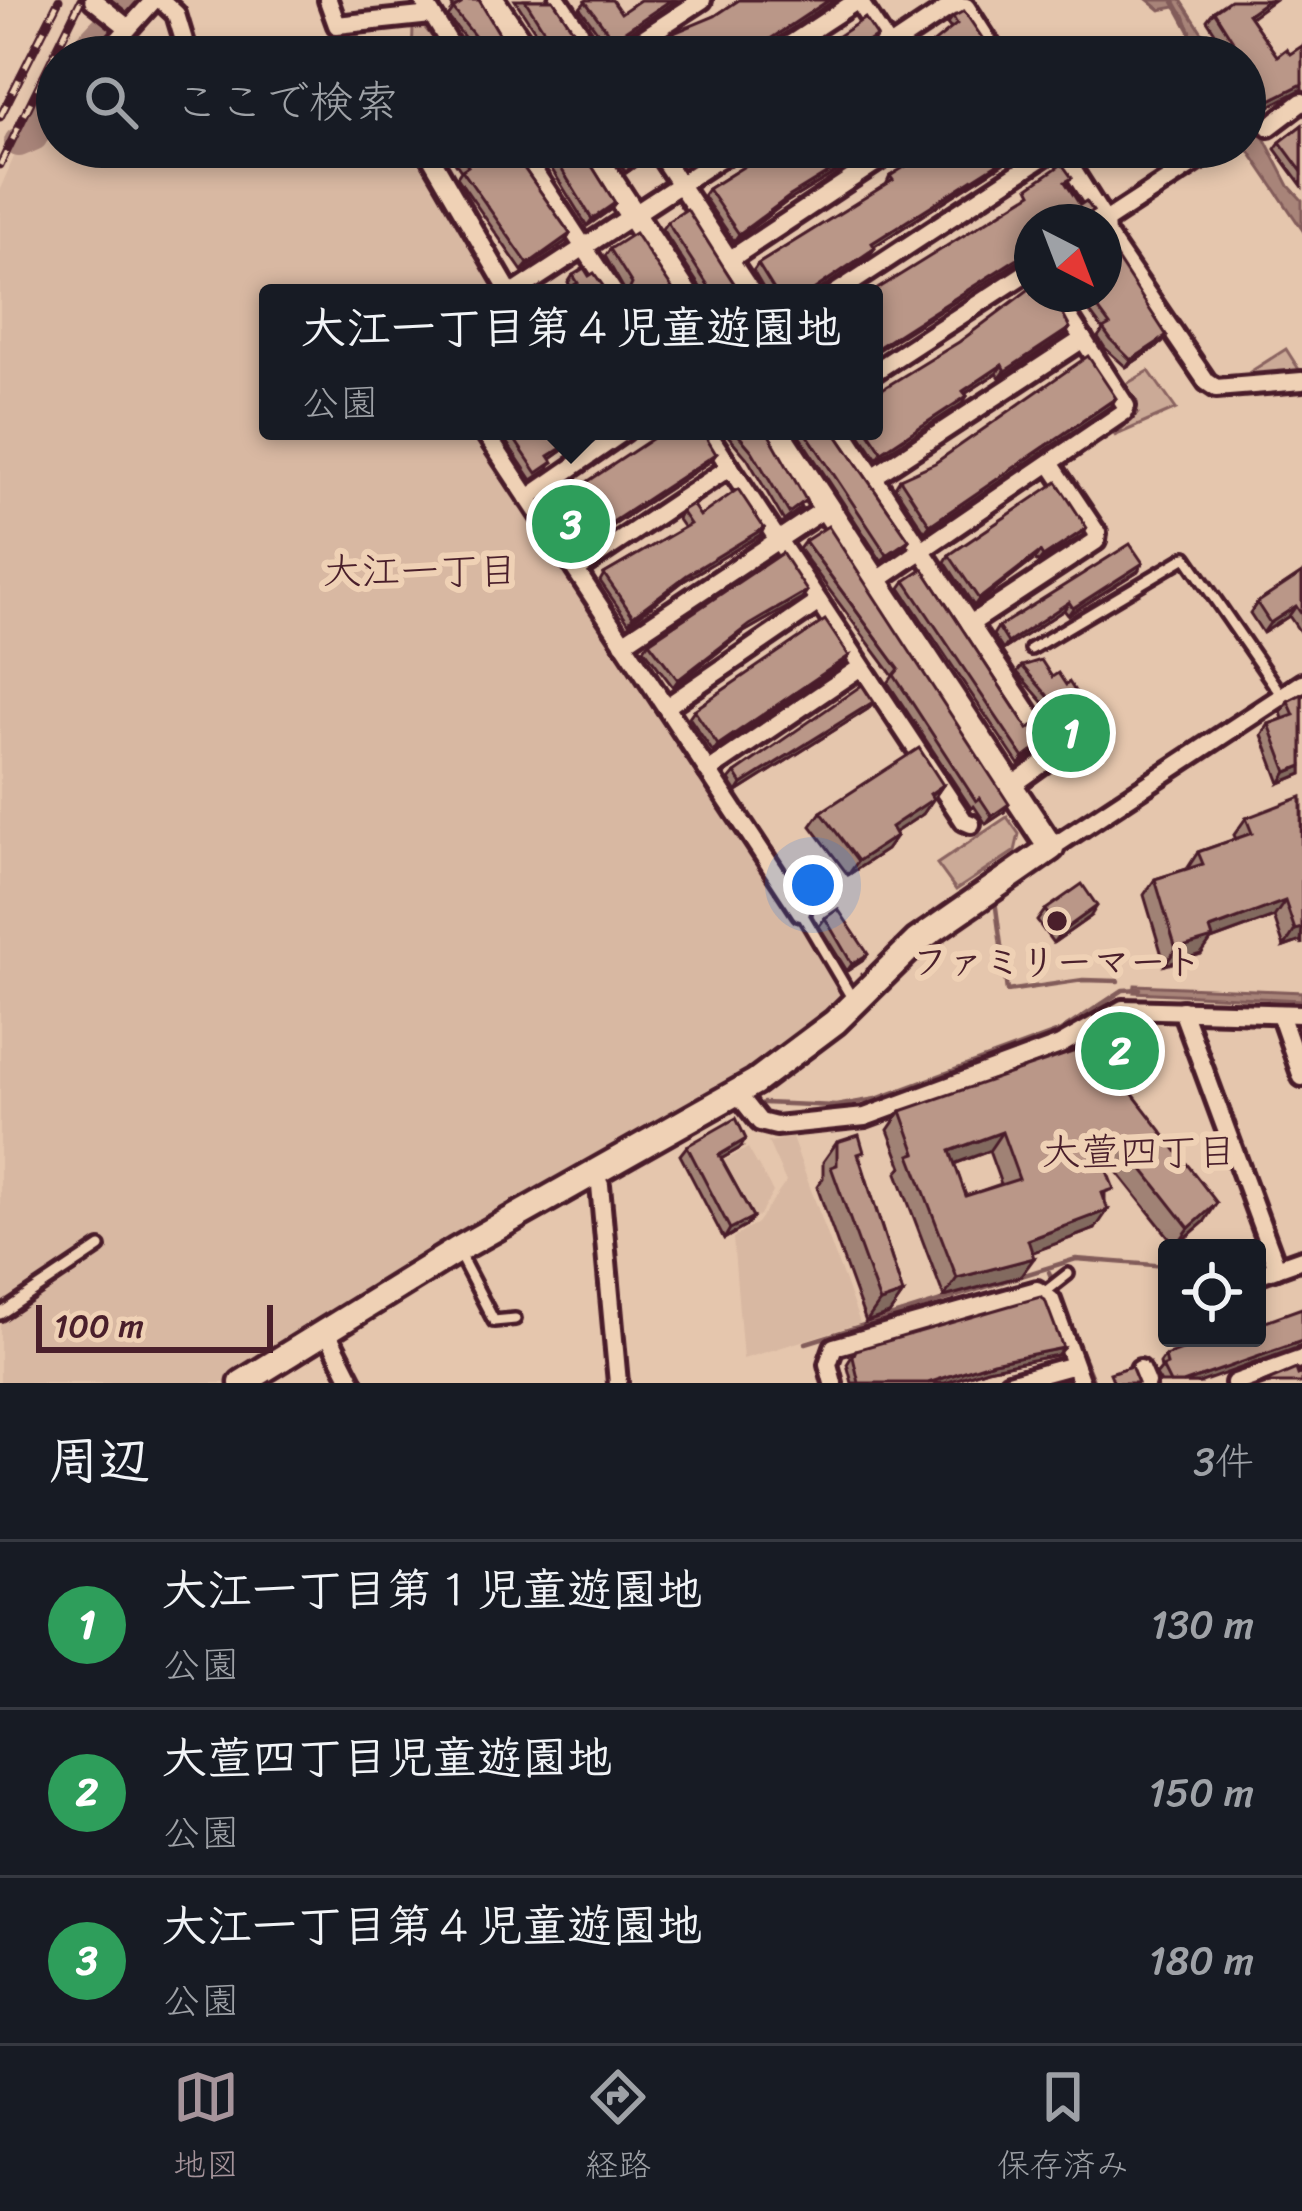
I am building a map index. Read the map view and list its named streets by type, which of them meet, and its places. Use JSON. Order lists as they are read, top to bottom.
{
  "districts": ["大江一丁目", "大萱四丁目"],
  "places": ["ファミリーマート"],
  "scale_bar": "100 m",
  "north": "bottom right",
  "page": {
    "search": "ここで検索",
    "popup": ["大江一丁目第４児童遊園地", "公園"],
    "pins": ["3", "1", "2"],
    "scale": "100 m",
    "heading": ["周辺", "3件"],
    "list": [
      {
        "mark": "1",
        "name": "大江一丁目第１児童遊園地",
        "note": "公園",
        "value": "130 m"
      },
      {
        "mark": "2",
        "name": "大萱四丁目児童遊園地",
        "note": "公園",
        "value": "150 m"
      },
      {
        "mark": "3",
        "name": "大江一丁目第４児童遊園地",
        "note": "公園",
        "value": "180 m"
      }
    ],
    "nav": ["地図", "経路", "保存済み"]
  }
}
